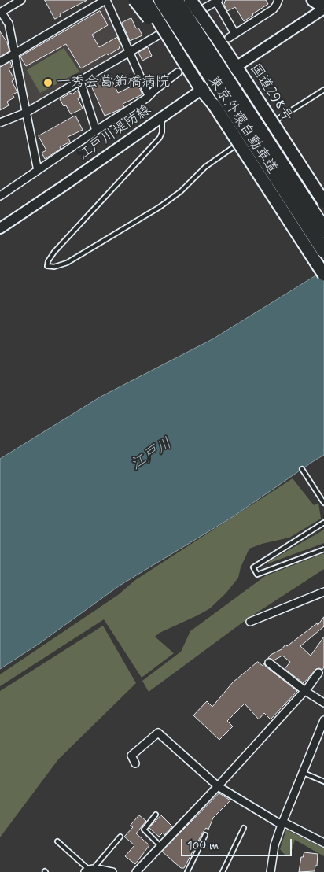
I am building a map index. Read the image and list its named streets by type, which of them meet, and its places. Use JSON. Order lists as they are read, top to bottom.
{
  "streets": {
    "highway": ["東京外環自動車道"],
    "main road": ["国道298号", "江戸川堤防線"]
  },
  "crossings": [
    ["国道298号", "江戸川堤防線"]
  ],
  "water": ["江戸川"],
  "places": ["一秀会葛飾橋病院"],
  "scale_bar": "100 m"
}
